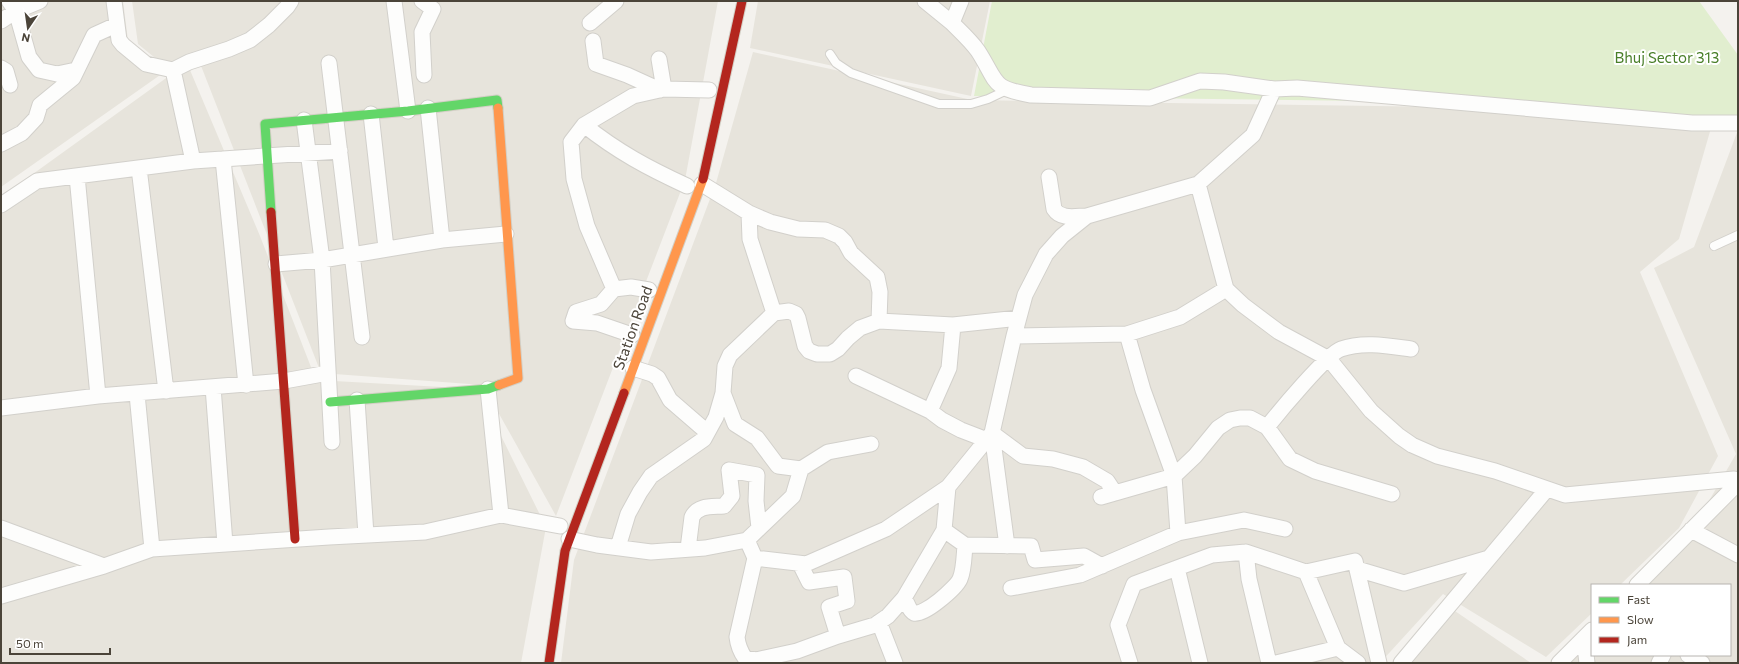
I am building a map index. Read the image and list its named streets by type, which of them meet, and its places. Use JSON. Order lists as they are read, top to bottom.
{
  "streets": {
    "street": ["Station Road"]
  },
  "parks": ["Bhuj Sector 313"],
  "legend": ["Fast", "Slow", "Jam"],
  "scale_bar": "50 m",
  "north": "bottom"
}
